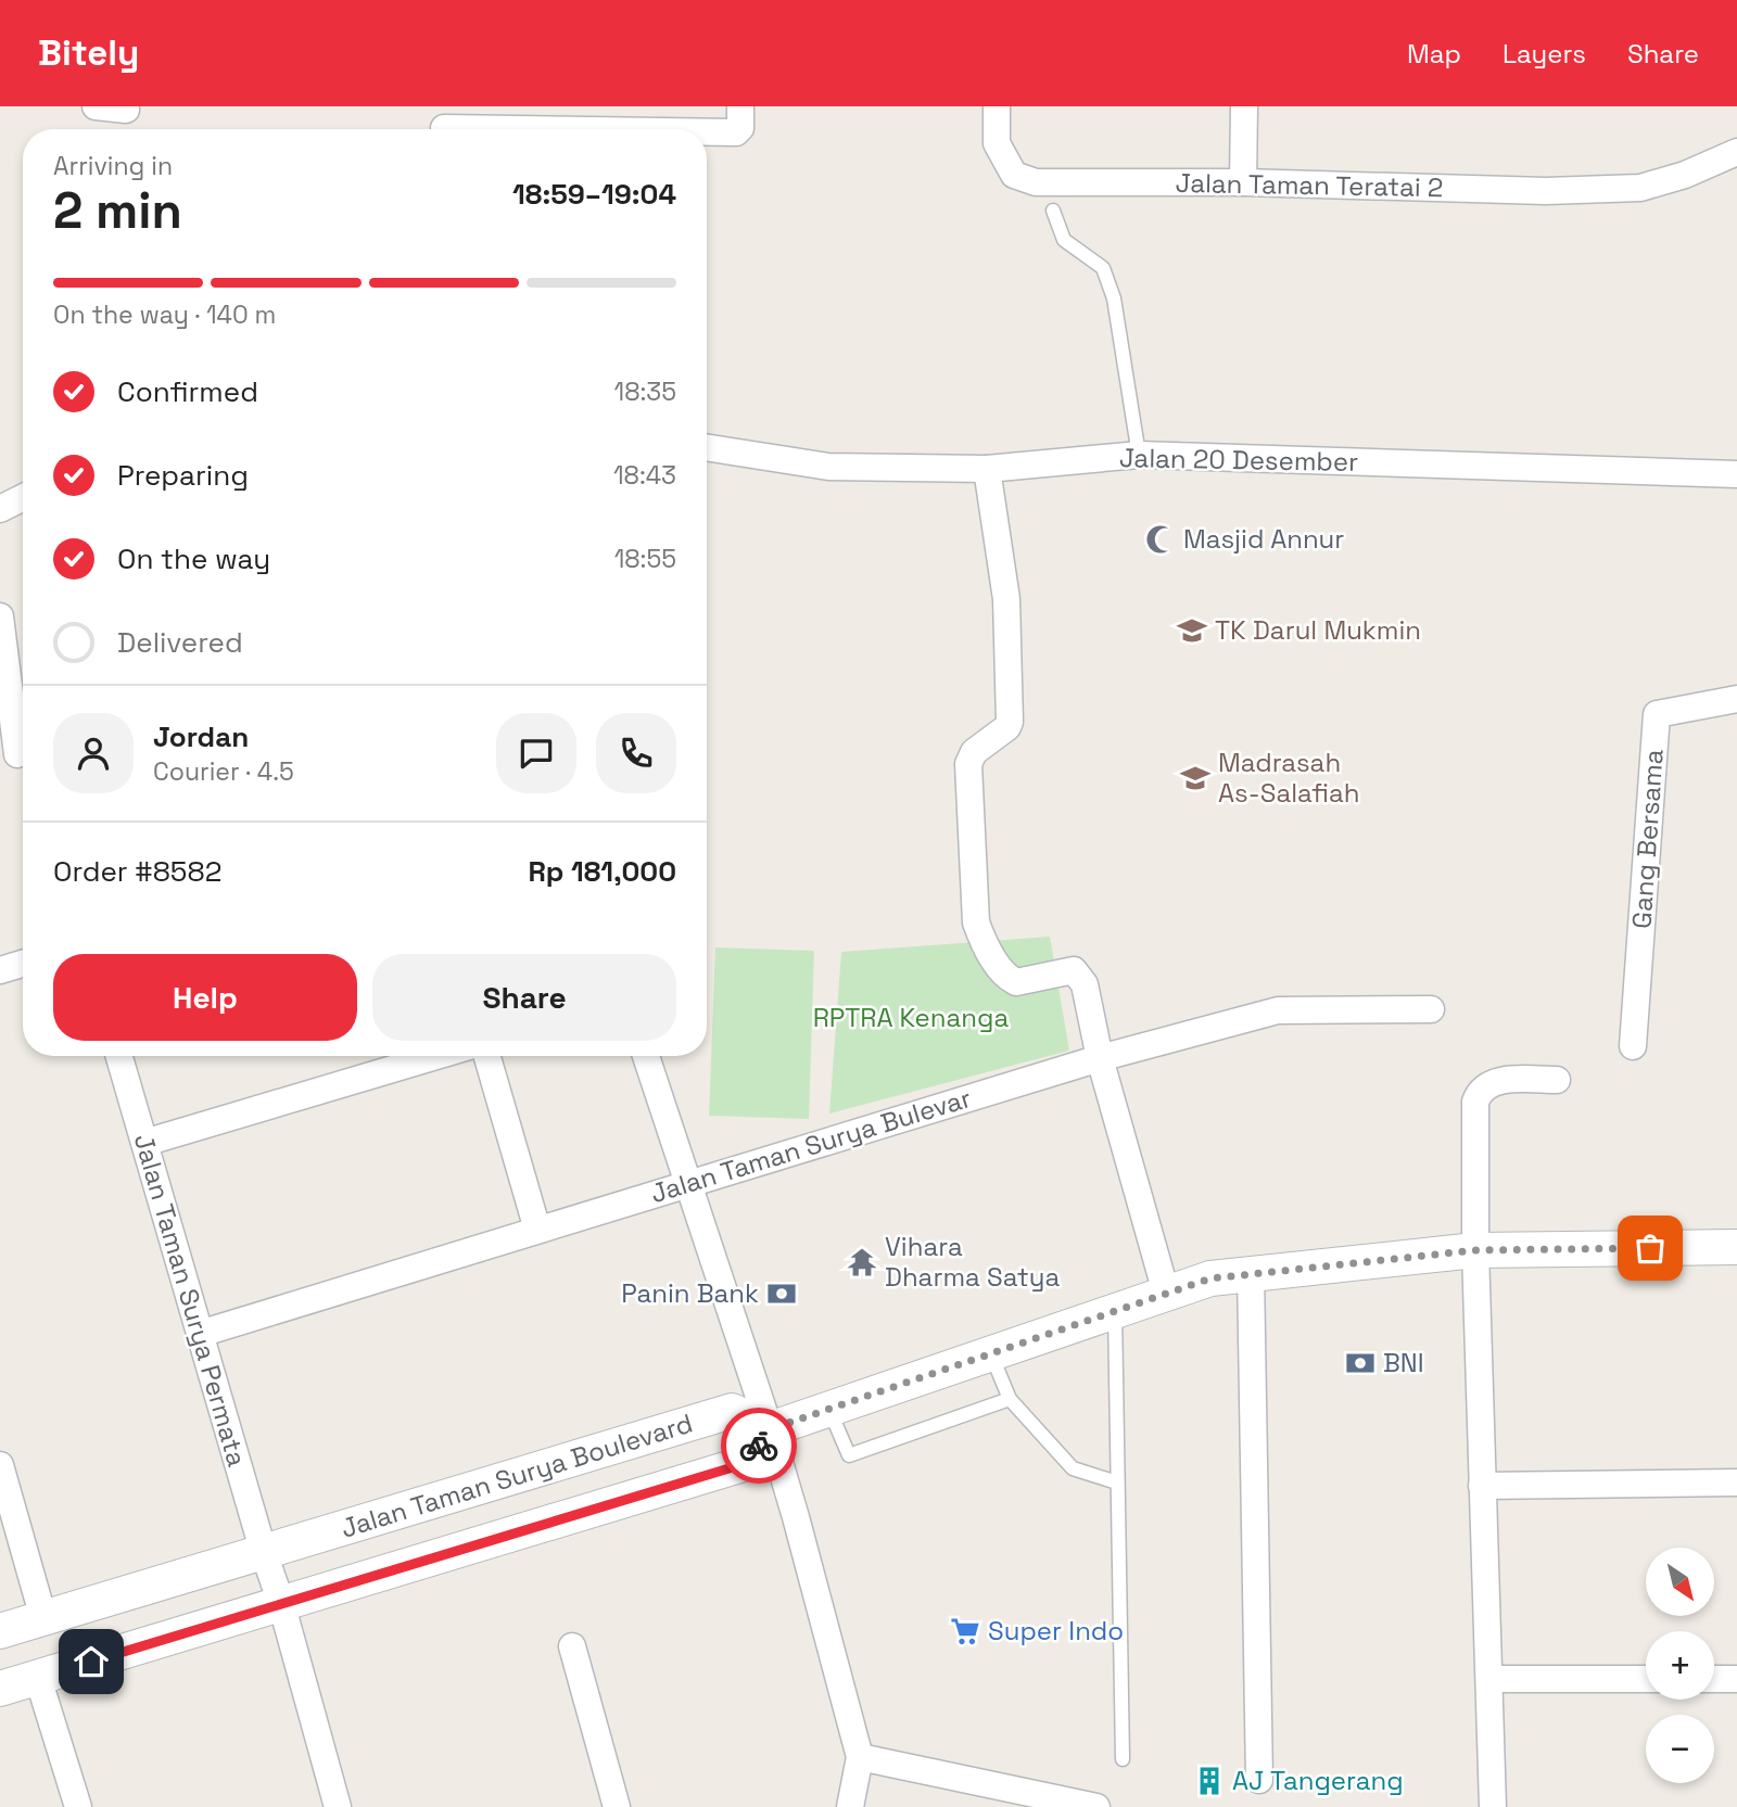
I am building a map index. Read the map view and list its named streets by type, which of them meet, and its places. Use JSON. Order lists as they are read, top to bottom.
{
  "streets": {
    "street": [
      "Jalan Taman Teratai 2",
      "Jalan 20 Desember",
      "Gang Bersama",
      "Jalan Taman Surya Bulevar",
      "Jalan Taman Surya Permata",
      "Jalan Taman Surya Boulevard"
    ]
  },
  "crossings": [
    ["Jalan Taman Surya Bulevar", "Jalan Taman Surya Permata"],
    ["Jalan Taman Surya Permata", "Jalan Taman Surya Boulevard"]
  ],
  "parks": ["RPTRA Kenanga"],
  "places": {
    "mosque": ["Masjid Annur"],
    "school or university": ["TK Darul Mukmin", "Madrasah As-Salafiah"],
    "temple": ["Vihara Dharma Satya"],
    "bank": ["Panin Bank", "BNI"],
    "supermarket": ["Super Indo"],
    "building": ["AJ Tangerang"]
  },
  "north": "bottom right",
  "page": {
    "header": "Bitely",
    "nav": ["Map", "Layers", "Share"],
    "heading": ["2 min", "Arriving in", "18:59–19:04"],
    "panel": [
      "Jordan",
      "Courier · 4.5",
      "Order #8582",
      "Rp 181,000"
    ],
    "bar": "On the way · 140 m",
    "list": [
      ["Confirmed", "18:35"],
      ["Preparing", "18:43"],
      ["On the way", "18:55"],
      "Delivered"
    ],
    "buttons": ["Help", "Share"],
    "map_buttons": ["+", "−"]
  }
}
